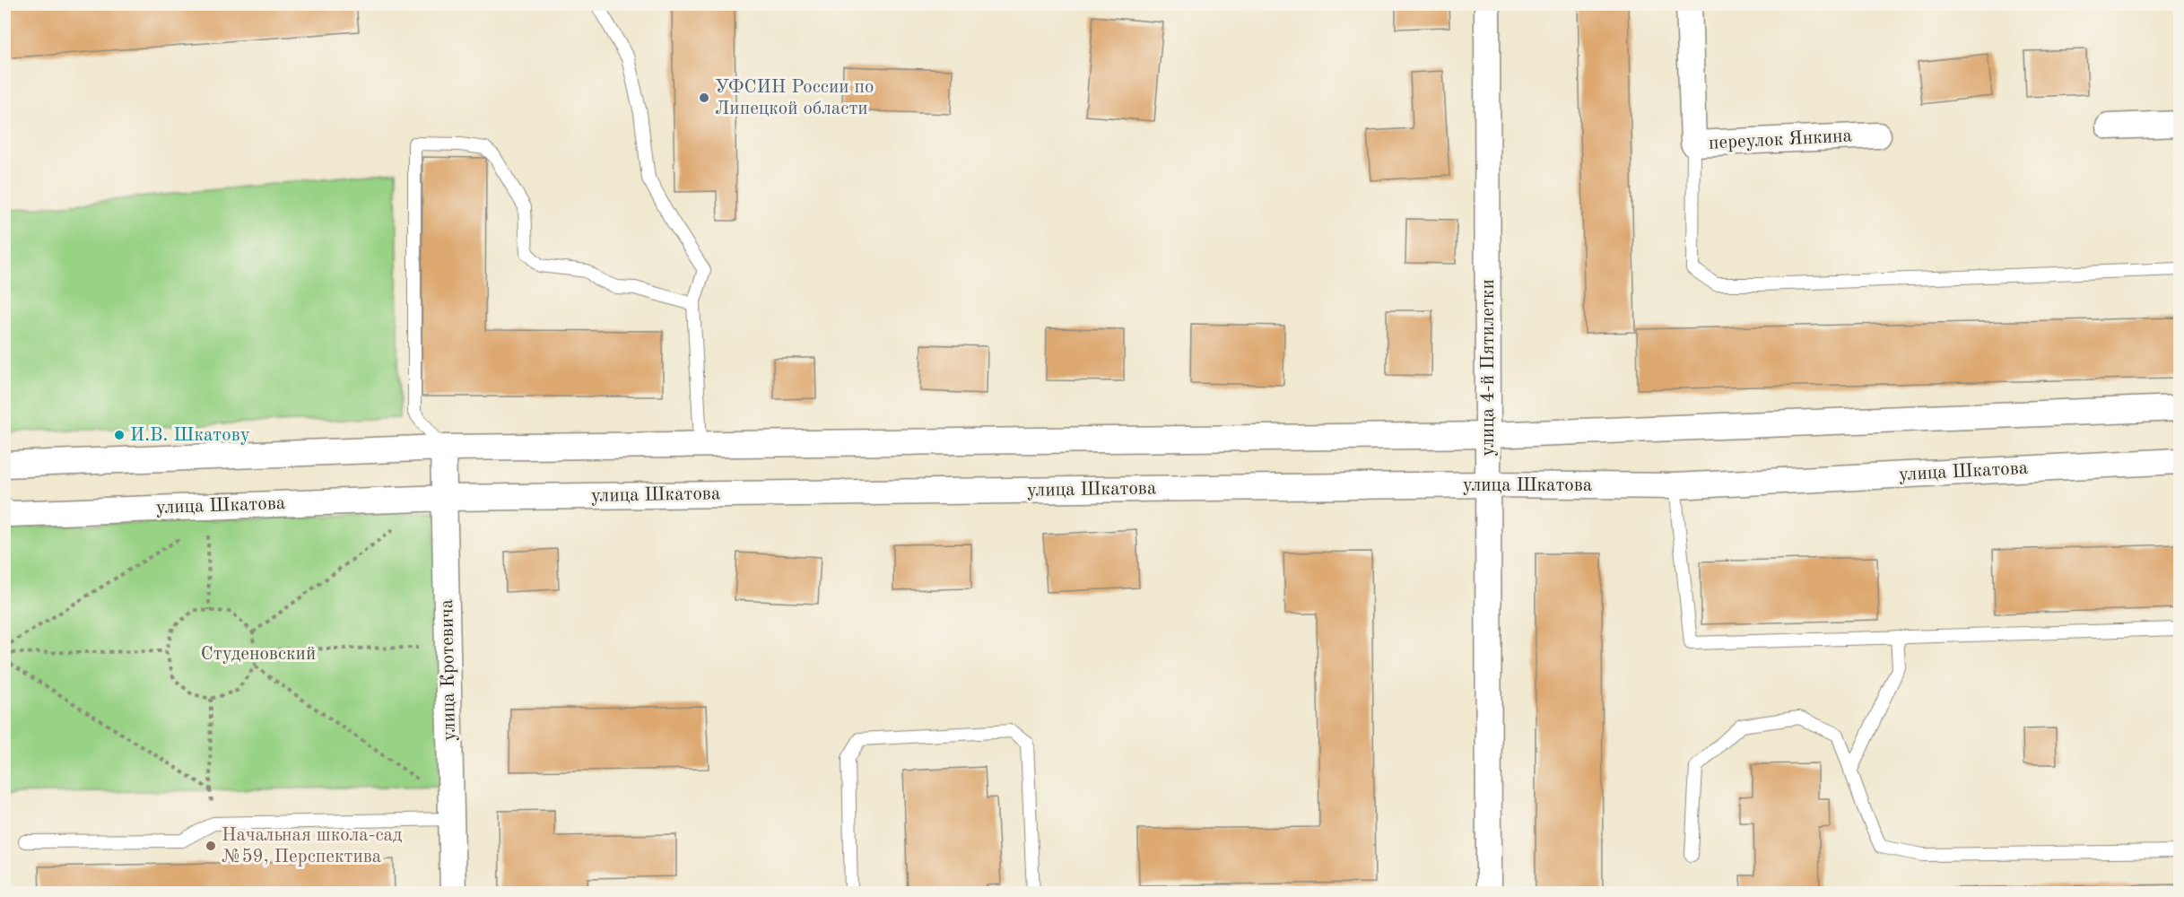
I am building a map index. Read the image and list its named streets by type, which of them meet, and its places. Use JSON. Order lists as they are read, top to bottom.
{
  "streets": {
    "street": [
      "переулок Янкина",
      "улица 4-й Пятилетки",
      "улица Шкатова",
      "улица Кротевича"
    ]
  },
  "crossings": [
    ["улица 4-й Пятилетки", "улица Шкатова"],
    ["улица Шкатова", "улица Кротевича"]
  ],
  "parks": ["Студеновский"],
  "places": ["УФСИН России по Липецкой области", "И.В. Шкатову", "Начальная школа-сад №59, Перспектива"]
}
